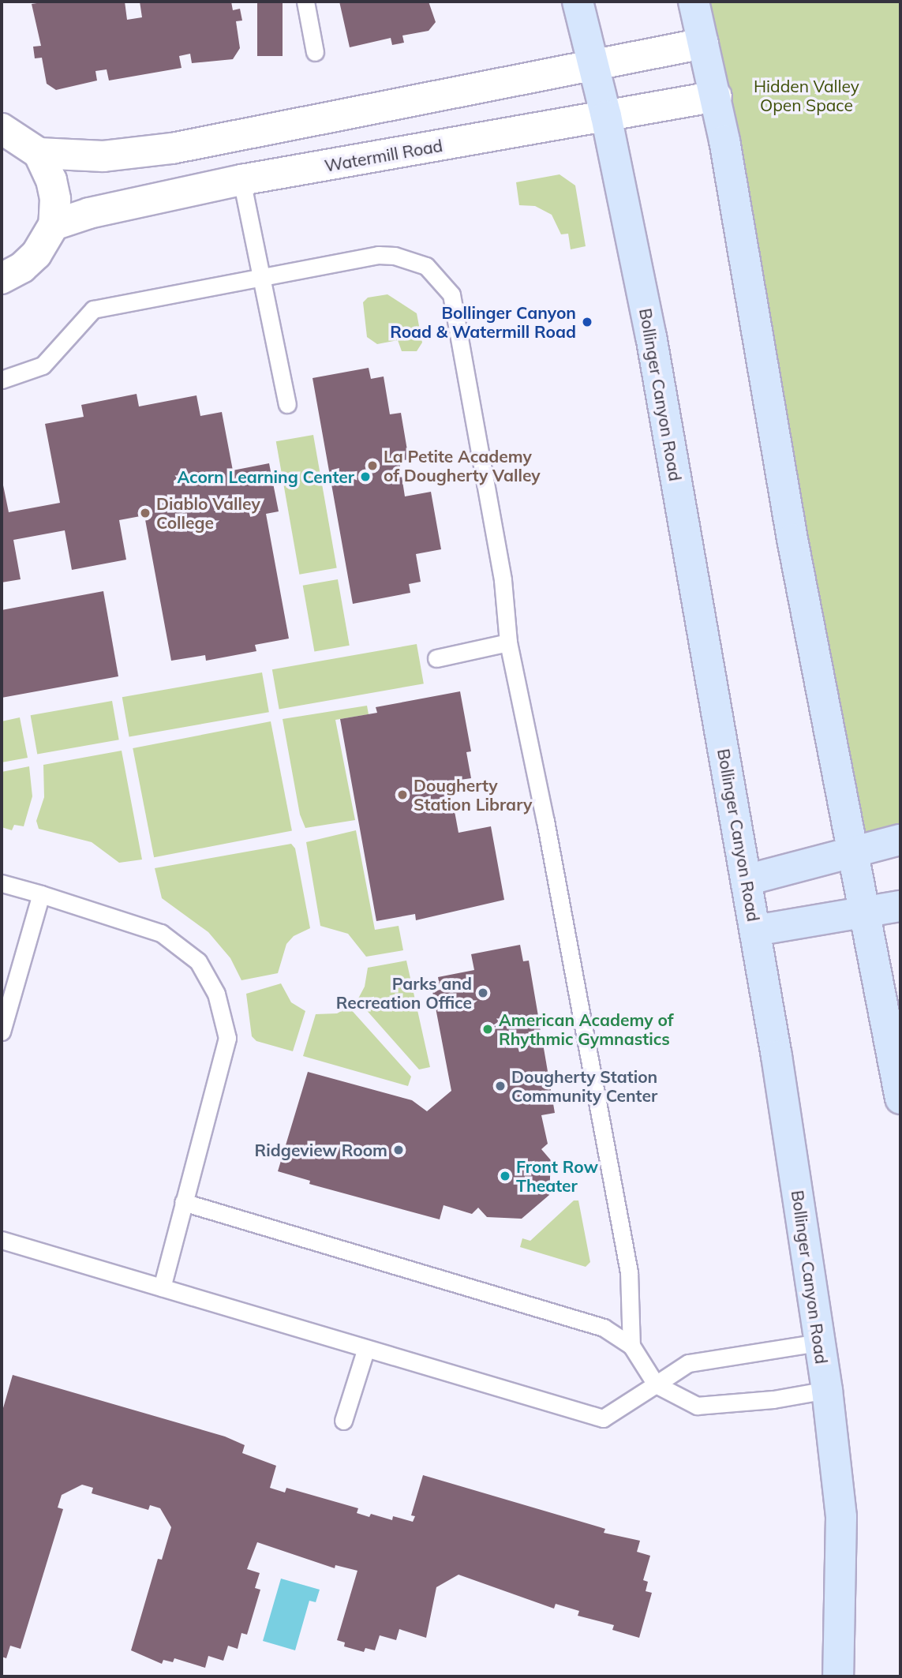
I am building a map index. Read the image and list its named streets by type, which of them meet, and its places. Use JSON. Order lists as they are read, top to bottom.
{
  "streets": {
    "main road": ["Bollinger Canyon Road"],
    "street": ["Watermill Road"]
  },
  "crossings": [
    ["Watermill Road", "Bollinger Canyon Road"]
  ],
  "parks": ["Hidden Valley Open Space"],
  "places": [
    "Bollinger Canyon Road & Watermill Road",
    "La Petite Academy of Dougherty Valley",
    "Acorn Learning Center",
    "Diablo Valley College",
    "Dougherty Station Library",
    "Parks and Recreation Office",
    "American Academy of Rhythmic Gymnastics",
    "Dougherty Station Community Center",
    "Ridgeview Room",
    "Front Row Theater"
  ]
}
